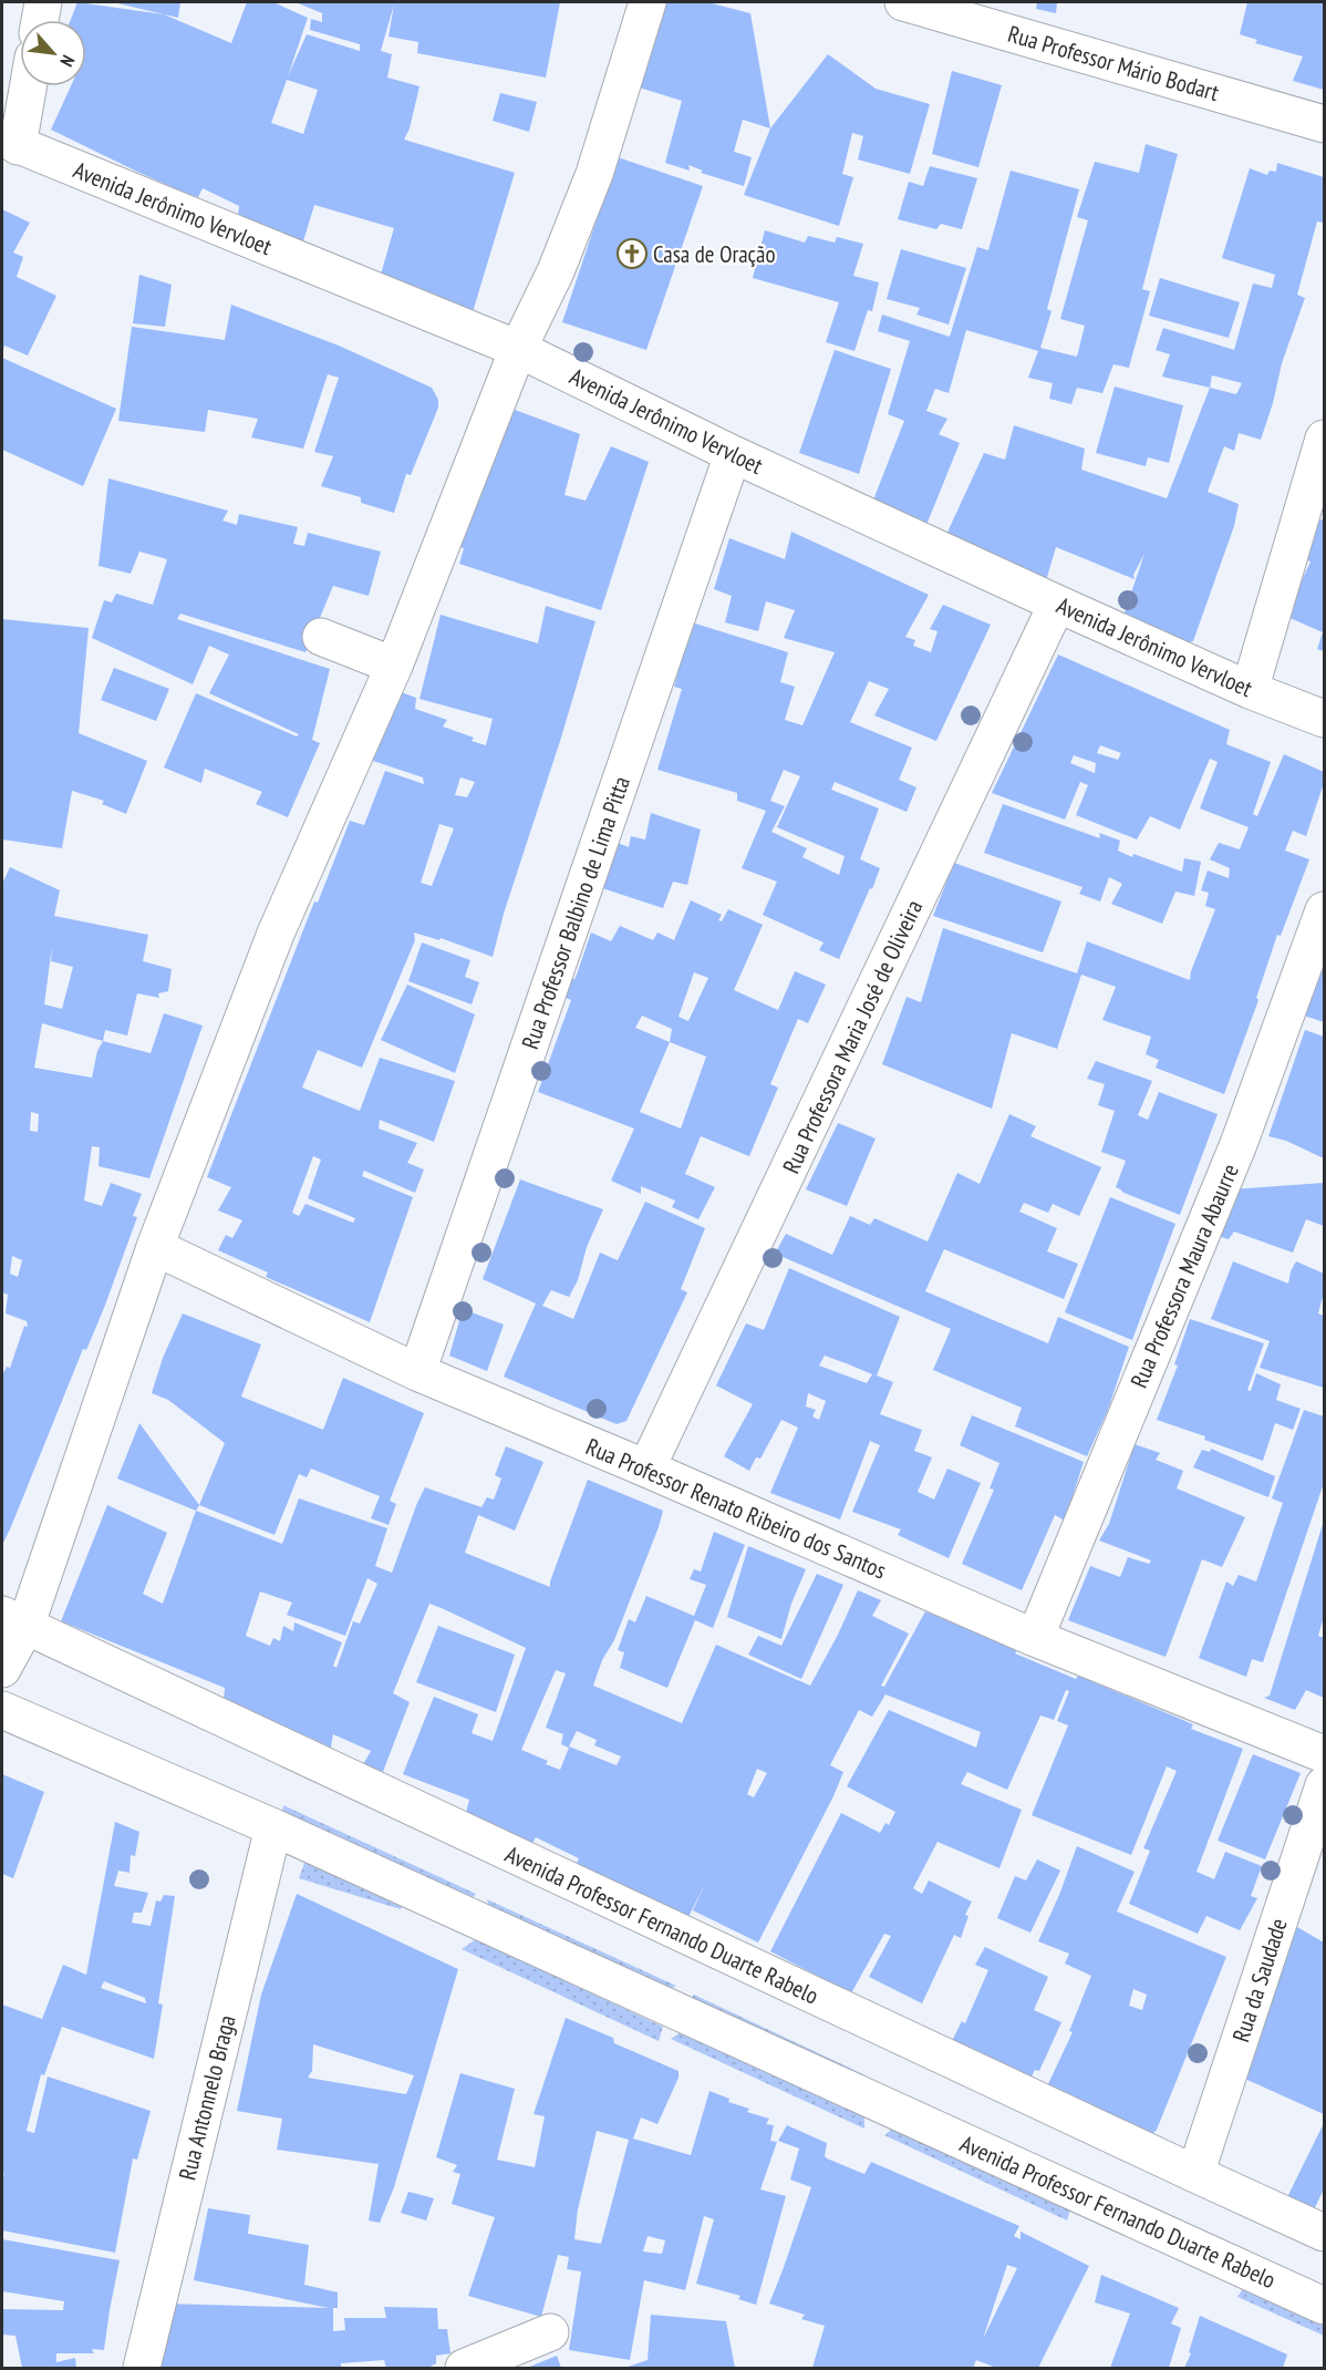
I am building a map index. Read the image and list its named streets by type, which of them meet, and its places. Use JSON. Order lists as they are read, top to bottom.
{
  "streets": {
    "street": [
      "Rua Professor Mário Bodart",
      "Avenida Jerônimo Vervloet",
      "Rua Professor Balbino de Lima Pitta",
      "Rua Professora Maria José de Oliveira",
      "Rua Professora Maura Abaurre",
      "Rua Professor Renato Ribeiro dos Santos",
      "Avenida Professor Fernando Duarte Rabelo",
      "Rua da Saudade",
      "Rua Antonnelo Braga"
    ]
  },
  "crossings": [
    ["Avenida Jerônimo Vervloet", "Rua Professor Balbino de Lima Pitta"],
    ["Avenida Jerônimo Vervloet", "Rua Professora Maria José de Oliveira"],
    ["Rua Professor Balbino de Lima Pitta", "Rua Professor Renato Ribeiro dos Santos"],
    ["Rua Professora Maria José de Oliveira", "Rua Professor Renato Ribeiro dos Santos"],
    ["Rua Professora Maura Abaurre", "Rua Professor Renato Ribeiro dos Santos"],
    ["Avenida Professor Fernando Duarte Rabelo", "Rua da Saudade"],
    ["Avenida Professor Fernando Duarte Rabelo", "Rua Antonnelo Braga"]
  ],
  "places": {
    "church": ["Casa de Oração"]
  },
  "north": "bottom right"
}
